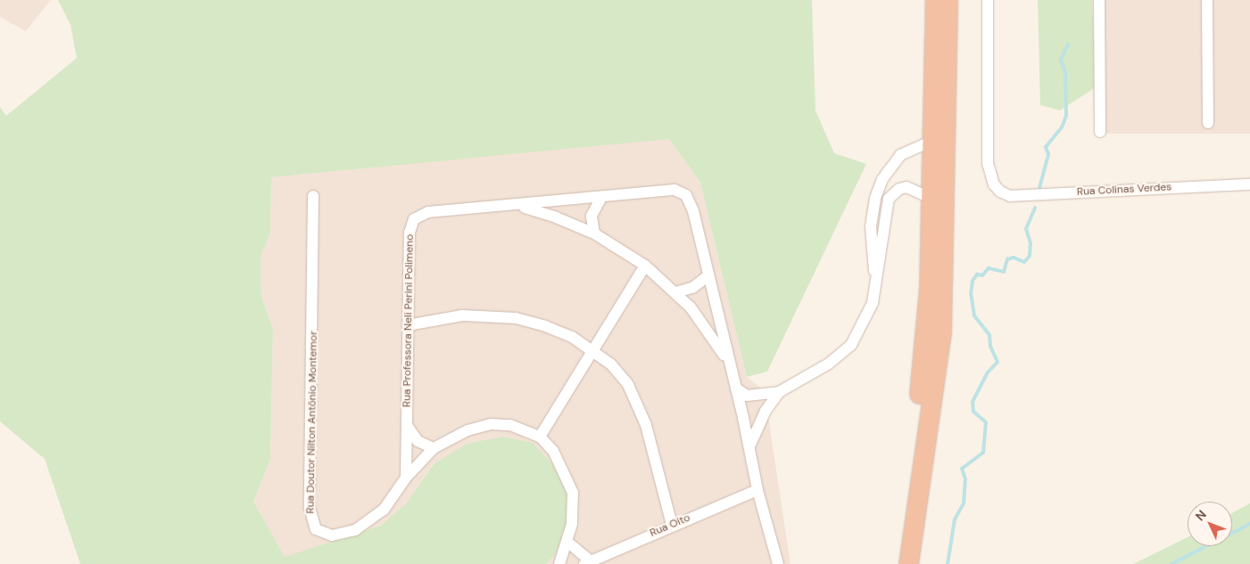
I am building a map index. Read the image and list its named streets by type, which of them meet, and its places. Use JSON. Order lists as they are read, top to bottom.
{
  "streets": {
    "street": [
      "Rua Colinas Verdes",
      "Rua Professora Neli Perini Polimeno",
      "Rua Doutor Nilton Antônio Montemor",
      "Rua Oito"
    ]
  },
  "crossings": [
    ["Rua Professora Neli Perini Polimeno", "Rua Doutor Nilton Antônio Montemor"]
  ],
  "north": "top left"
}
